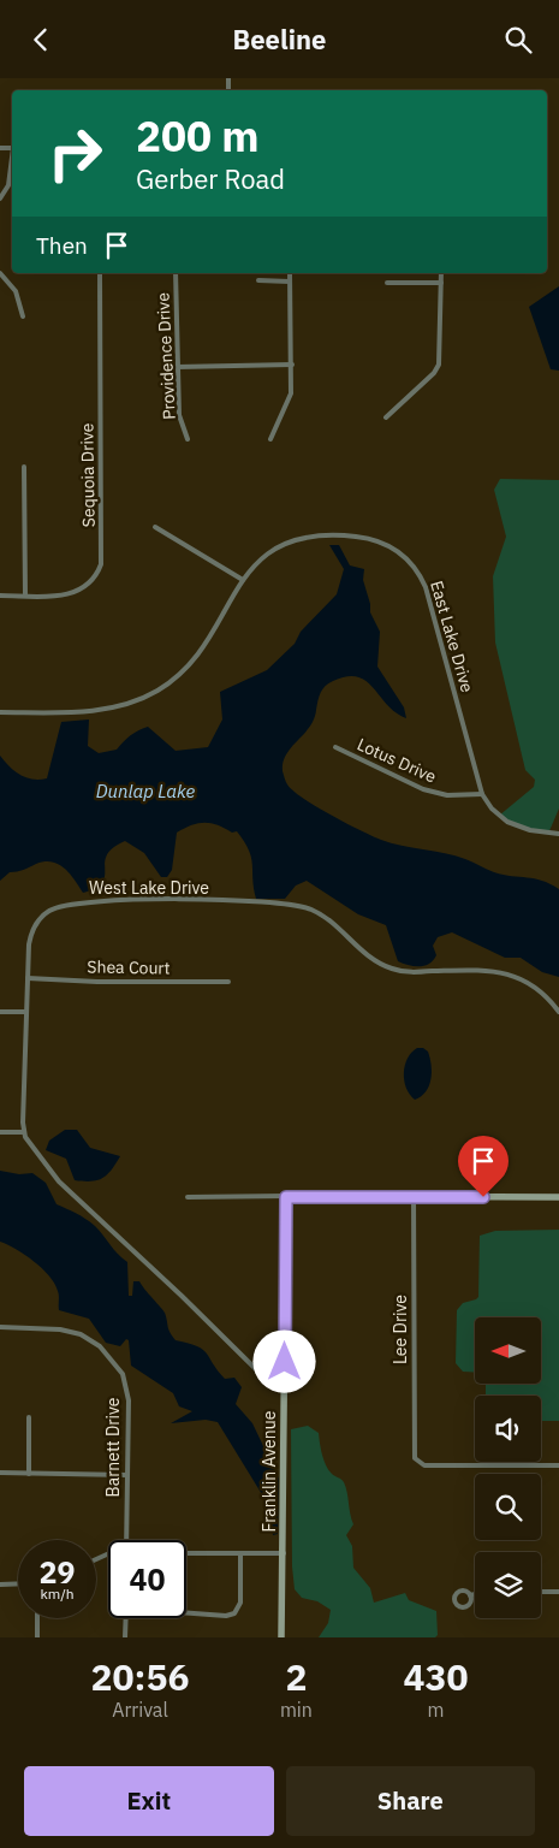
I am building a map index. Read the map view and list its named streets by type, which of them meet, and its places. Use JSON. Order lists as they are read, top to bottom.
{
  "streets": {
    "street": [
      "Providence Drive",
      "Sequoia Drive",
      "East Lake Drive",
      "Lotus Drive",
      "West Lake Drive",
      "Shea Court",
      "Lee Drive",
      "Barnett Drive",
      "Franklin Avenue"
    ]
  },
  "crossings": [
    ["East Lake Drive", "Lotus Drive"],
    ["West Lake Drive", "Shea Court"]
  ],
  "water": ["Dunlap Lake"],
  "north": "left",
  "page": {
    "header": "Beeline",
    "turn": ["200 m", "Gerber Road"],
    "then": "Then",
    "speed": "29 km/h",
    "limit": "40",
    "eta": [
      "20:56",
      "Arrival",
      "2",
      "min",
      "430",
      "m"
    ],
    "buttons": ["Exit", "Share"]
  }
}
